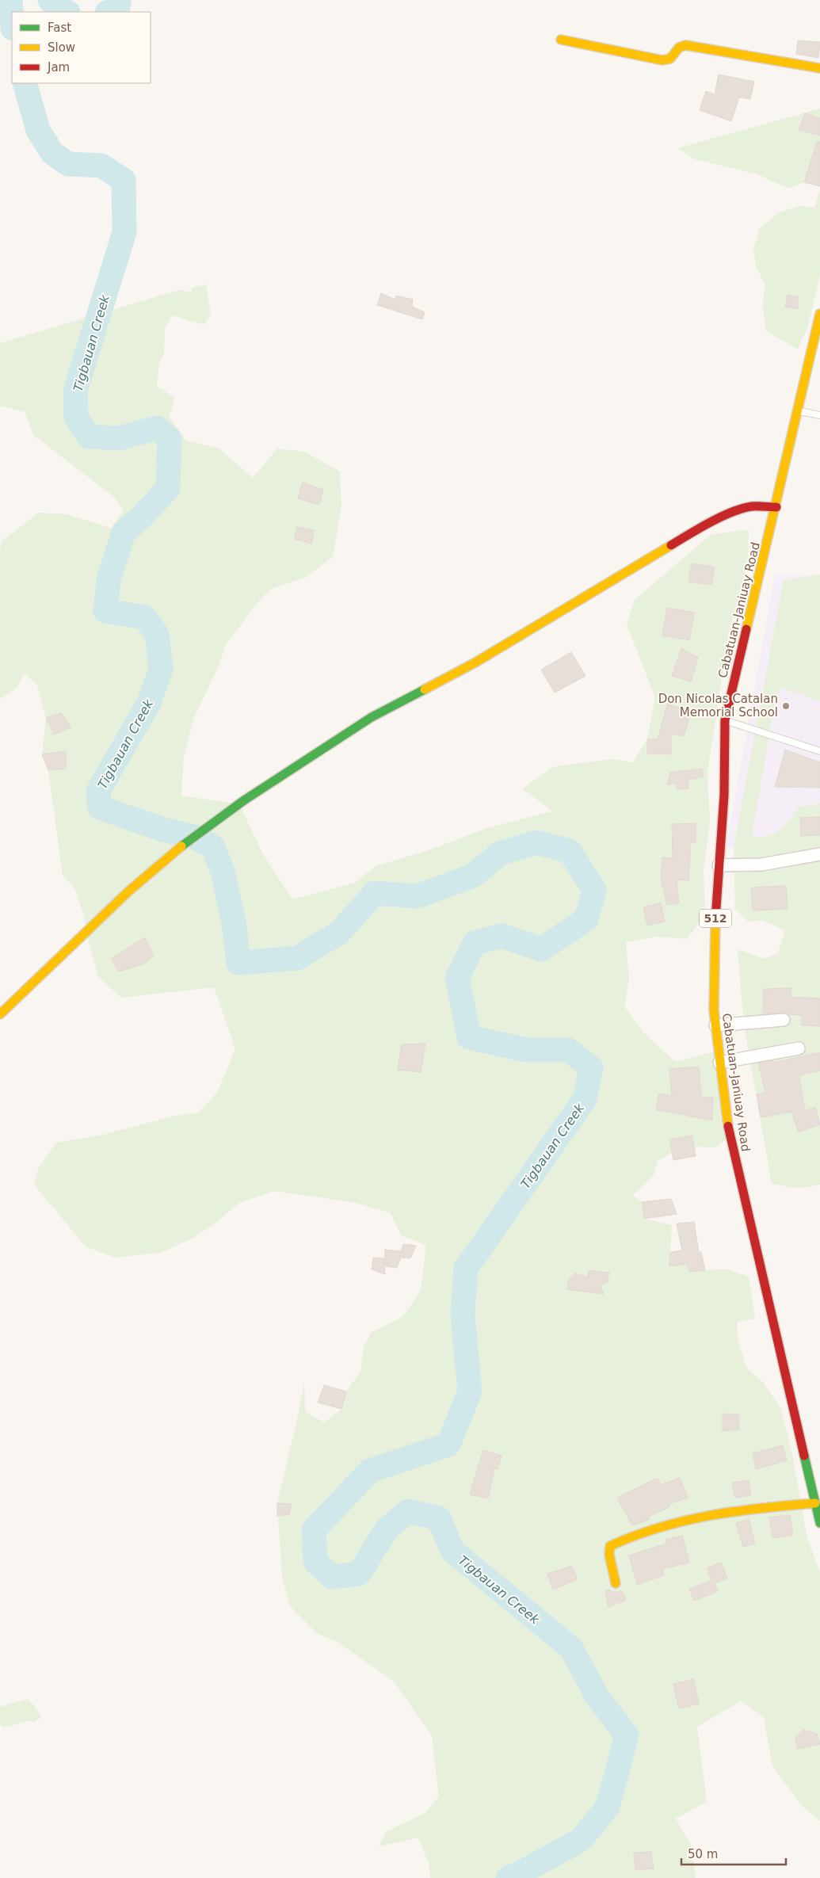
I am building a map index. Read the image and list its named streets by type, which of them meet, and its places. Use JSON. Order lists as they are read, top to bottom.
{
  "streets": {
    "street": ["Cabatuan-Janiuay Road", "512"]
  },
  "water": ["Tigbauan Creek"],
  "places": ["Don Nicolas Catalan Memorial School"],
  "legend": ["Fast", "Slow", "Jam"],
  "scale_bar": "50 m"
}
